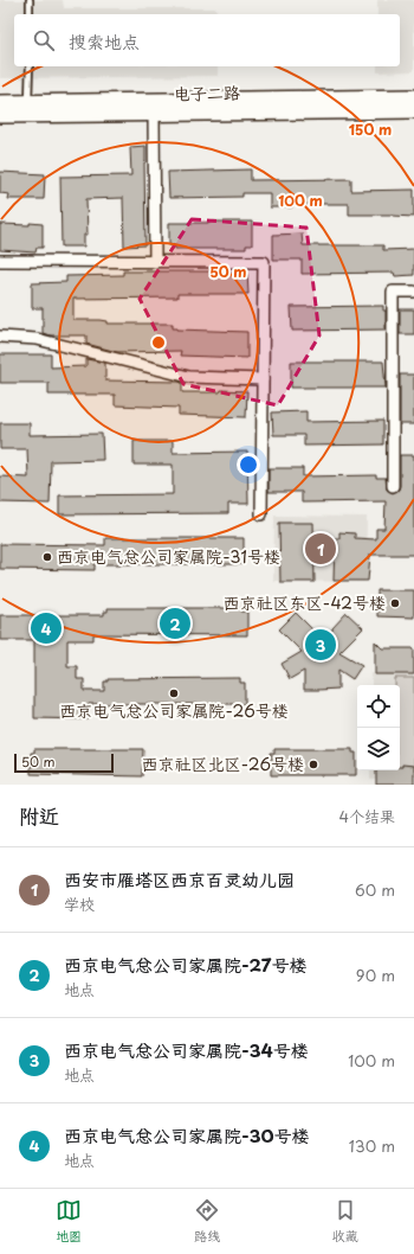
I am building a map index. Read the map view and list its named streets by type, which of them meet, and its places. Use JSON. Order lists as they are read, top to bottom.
{
  "streets": {
    "main road": ["电子二路"]
  },
  "places": [
    "西京电气总公司家属院-31号楼",
    "西京社区东区-42号楼",
    "西京电气总公司家属院-26号楼",
    "西京社区北区-26号楼"
  ],
  "scale_bar": "50 m",
  "page": {
    "search": "搜索地点",
    "pins": [
      "1",
      "2",
      "4",
      "3"
    ],
    "scale": "50 m",
    "heading": ["附近", "4个结果"],
    "list": [
      {
        "mark": "1",
        "name": "西安市雁塔区西京百灵幼儿园",
        "note": "学校",
        "value": "60 m"
      },
      {
        "mark": "2",
        "name": "西京电气总公司家属院-27号楼",
        "note": "地点",
        "value": "90 m"
      },
      {
        "mark": "3",
        "name": "西京电气总公司家属院-34号楼",
        "note": "地点",
        "value": "100 m"
      },
      {
        "mark": "4",
        "name": "西京电气总公司家属院-30号楼",
        "note": "地点",
        "value": "130 m"
      }
    ],
    "nav": ["地图", "路线", "收藏"]
  },
  "rings": ["150 m", "100 m", "50 m"]
}
